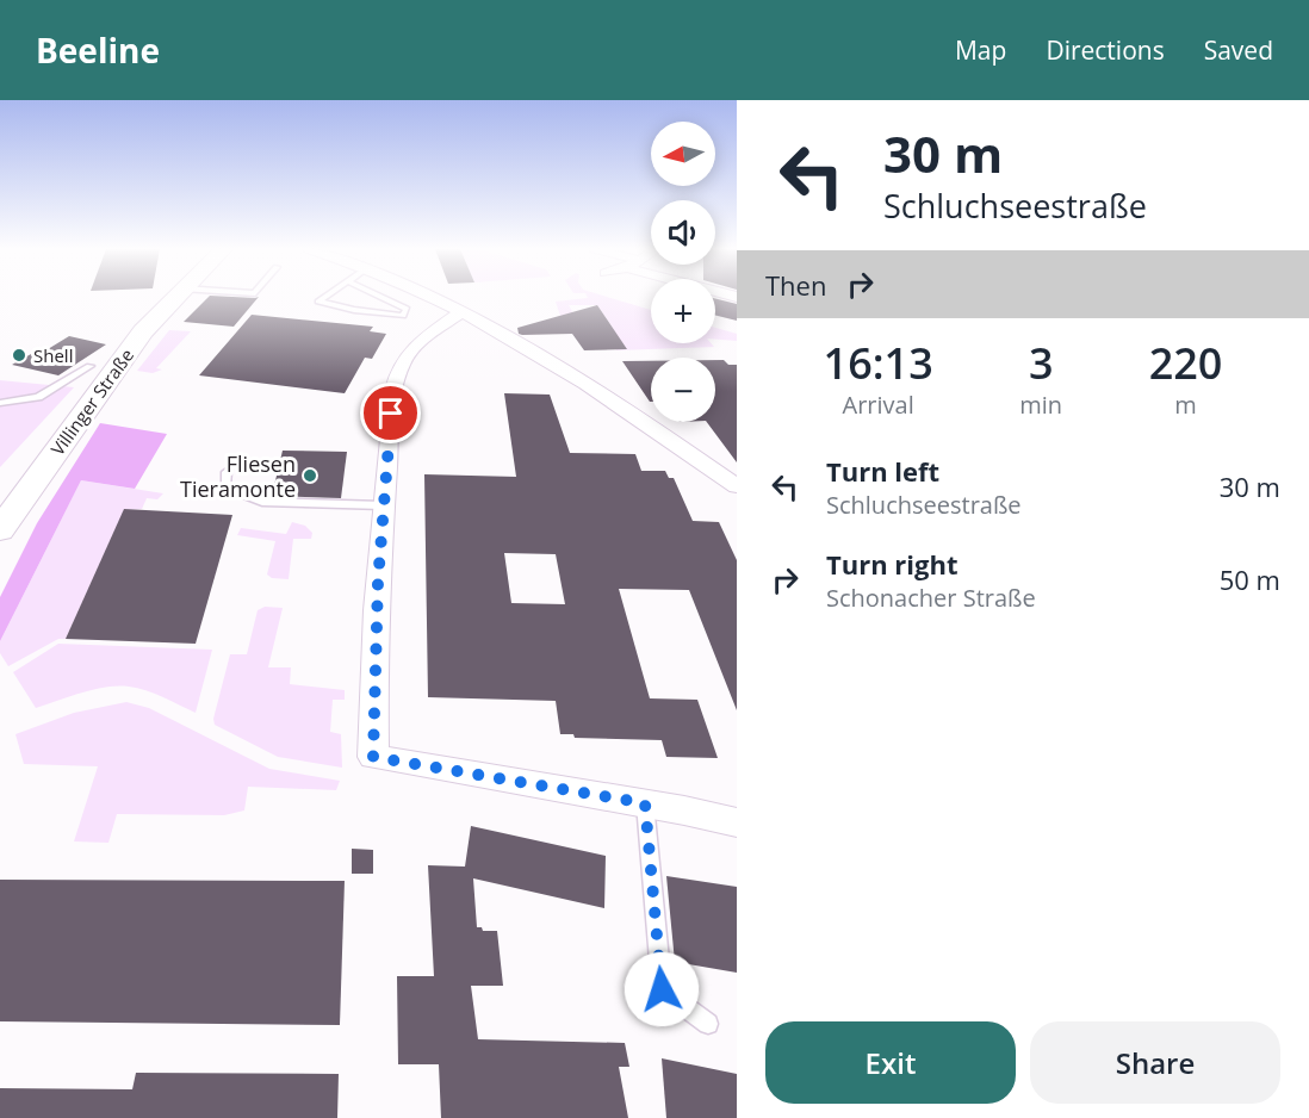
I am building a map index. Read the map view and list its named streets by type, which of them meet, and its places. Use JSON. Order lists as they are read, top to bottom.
{
  "streets": {
    "main road": ["Villinger Straße"]
  },
  "places": ["Shell", "Fliesen Tieramonte"],
  "north": "left",
  "page": {
    "header": "Beeline",
    "nav": ["Map", "Directions", "Saved"],
    "turn": ["30 m", "Schluchseestraße"],
    "map_buttons": ["+", "−"],
    "then": "Then",
    "eta": [
      "16:13",
      "Arrival",
      "3",
      "min",
      "220",
      "m"
    ],
    "list": [
      {
        "name": "Turn left",
        "note": "Schluchseestraße",
        "value": "30 m"
      },
      {
        "name": "Turn right",
        "note": "Schonacher Straße",
        "value": "50 m"
      }
    ],
    "buttons": ["Exit", "Share"]
  }
}
